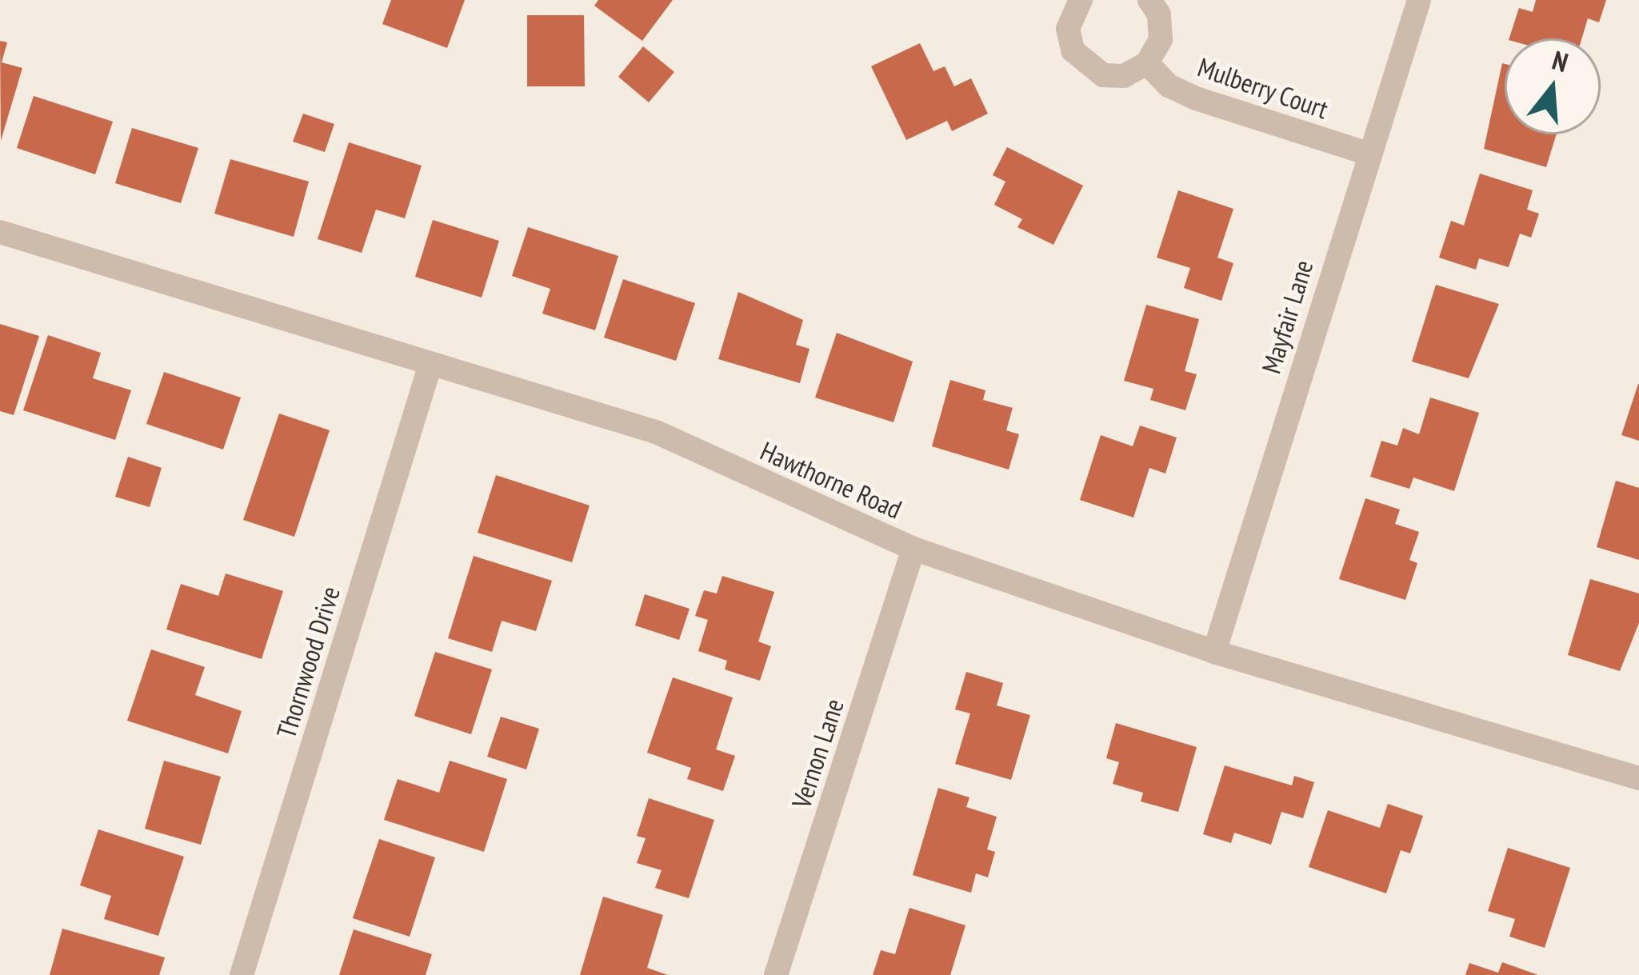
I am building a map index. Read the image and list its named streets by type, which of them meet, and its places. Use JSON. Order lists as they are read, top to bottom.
{
  "streets": {
    "street": [
      "Mulberry Court",
      "Mayfair Lane",
      "Hawthorne Road",
      "Thornwood Drive",
      "Vernon Lane"
    ]
  },
  "crossings": [
    ["Mulberry Court", "Mayfair Lane"],
    ["Mayfair Lane", "Hawthorne Road"],
    ["Hawthorne Road", "Thornwood Drive"],
    ["Hawthorne Road", "Vernon Lane"]
  ],
  "north": "top"
}
